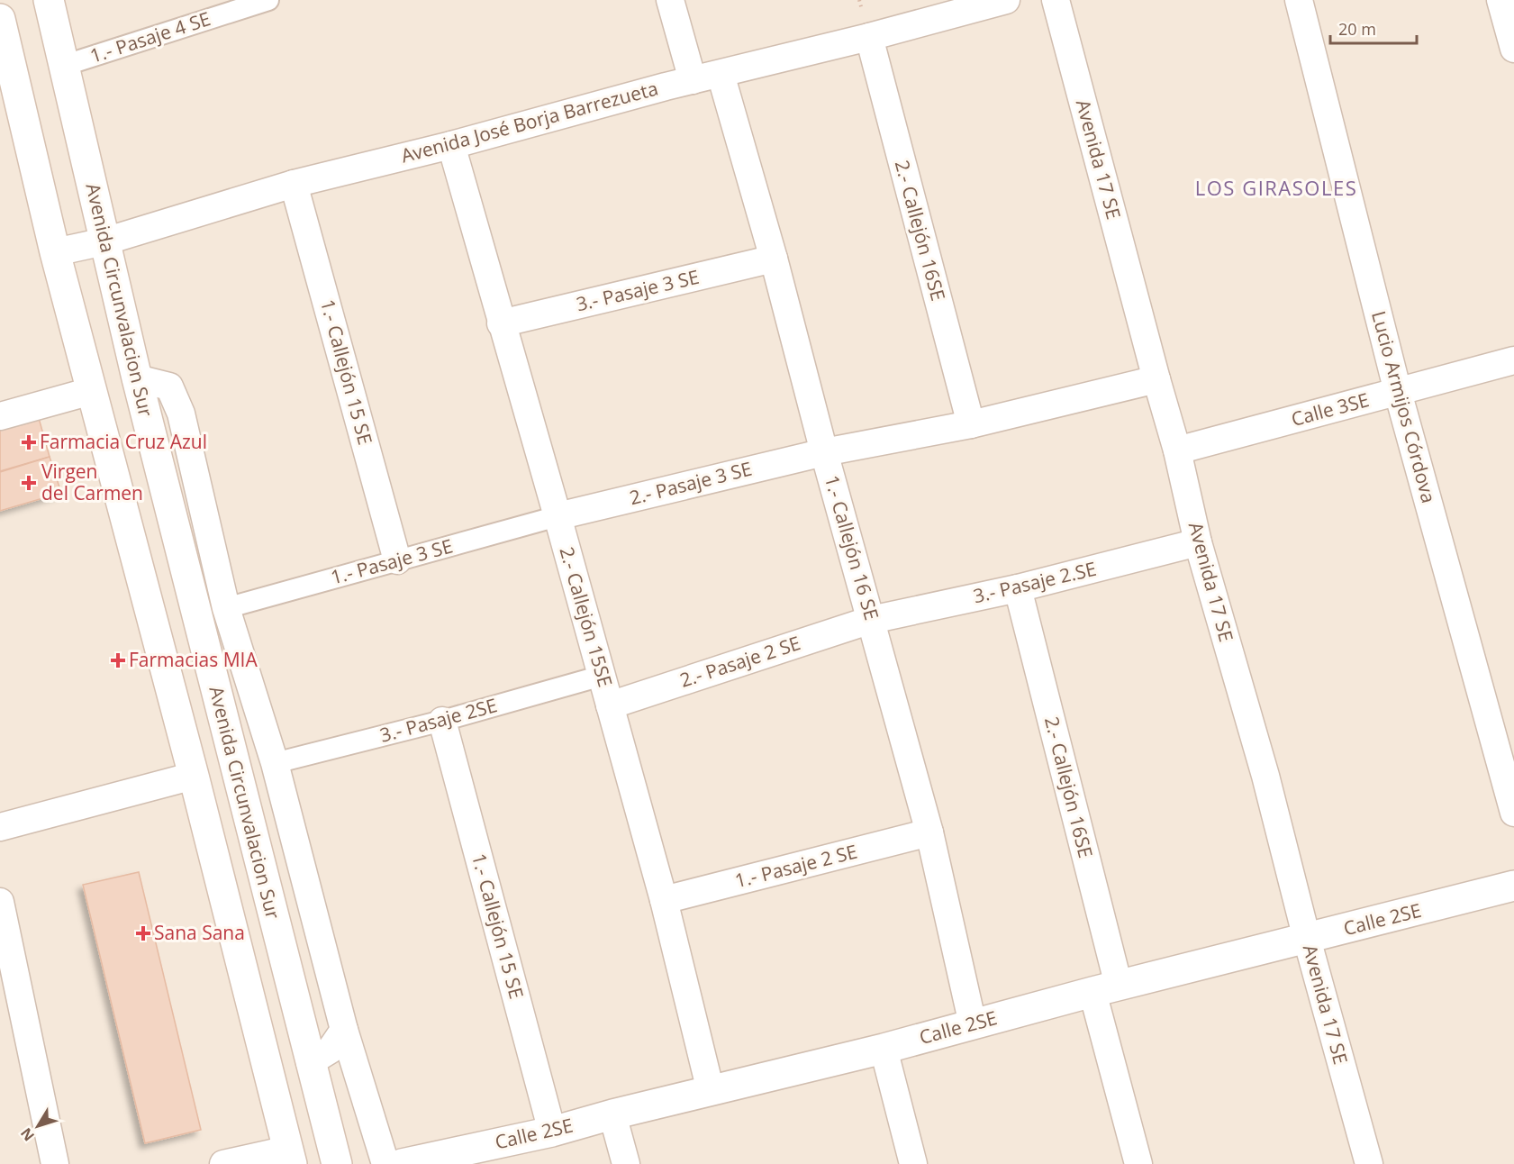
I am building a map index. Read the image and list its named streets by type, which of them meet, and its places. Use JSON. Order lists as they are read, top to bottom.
{
  "streets": {
    "main road": ["Avenida Circunvalacion Sur", "Calle 2SE"],
    "street": [
      "1.- Pasaje 4 SE",
      "Avenida José Borja Barrezueta",
      "Avenida 17 SE",
      "2.- Callejón 16SE",
      "3.- Pasaje 3 SE",
      "1.- Callejón 15 SE",
      "Lucio Armijos Córdova",
      "Calle 3SE",
      "2.- Pasaje 3 SE",
      "1.- Callejón 16 SE",
      "1.- Pasaje 3 SE",
      "3.- Pasaje 2.SE",
      "2.- Callejón 15SE",
      "2.- Pasaje 2 SE",
      "3.- Pasaje 2SE",
      "1.- Pasaje 2 SE"
    ]
  },
  "crossings": [
    ["1.- Pasaje 4 SE", "Avenida Circunvalacion Sur"],
    ["Avenida José Borja Barrezueta", "2.- Callejón 16SE"],
    ["Avenida José Borja Barrezueta", "Avenida Circunvalacion Sur"],
    ["Avenida José Borja Barrezueta", "1.- Callejón 15 SE"],
    ["Avenida José Borja Barrezueta", "1.- Callejón 16 SE"],
    ["Avenida José Borja Barrezueta", "2.- Callejón 15SE"],
    ["Avenida 17 SE", "Calle 3SE"],
    ["Avenida 17 SE", "3.- Pasaje 2.SE"],
    ["Avenida 17 SE", "Calle 2SE"],
    ["2.- Callejón 16SE", "2.- Pasaje 3 SE"],
    ["2.- Callejón 16SE", "3.- Pasaje 2.SE"],
    ["2.- Callejón 16SE", "Calle 2SE"],
    ["3.- Pasaje 3 SE", "1.- Callejón 16 SE"],
    ["3.- Pasaje 3 SE", "2.- Callejón 15SE"],
    ["1.- Callejón 15 SE", "1.- Pasaje 3 SE"],
    ["1.- Callejón 15 SE", "3.- Pasaje 2SE"],
    ["1.- Callejón 15 SE", "Calle 2SE"],
    ["Lucio Armijos Córdova", "Calle 3SE"],
    ["2.- Pasaje 3 SE", "1.- Callejón 16 SE"],
    ["2.- Pasaje 3 SE", "1.- Pasaje 3 SE"],
    ["2.- Pasaje 3 SE", "2.- Callejón 15SE"],
    ["1.- Callejón 16 SE", "3.- Pasaje 2.SE"],
    ["1.- Callejón 16 SE", "2.- Pasaje 2 SE"],
    ["1.- Callejón 16 SE", "1.- Pasaje 2 SE"],
    ["1.- Callejón 16 SE", "Calle 2SE"],
    ["1.- Pasaje 3 SE", "2.- Callejón 15SE"],
    ["3.- Pasaje 2.SE", "2.- Pasaje 2 SE"],
    ["2.- Callejón 15SE", "2.- Pasaje 2 SE"],
    ["2.- Callejón 15SE", "3.- Pasaje 2SE"],
    ["2.- Callejón 15SE", "1.- Pasaje 2 SE"],
    ["2.- Callejón 15SE", "Calle 2SE"]
  ],
  "districts": ["LOS GIRASOLES"],
  "places": {
    "health": [
      "Farmacia Cruz Azul",
      "Virgen del Carmen",
      "Farmacias MIA",
      "Sana Sana"
    ]
  },
  "scale_bar": "20 m",
  "north": "bottom left"
}
